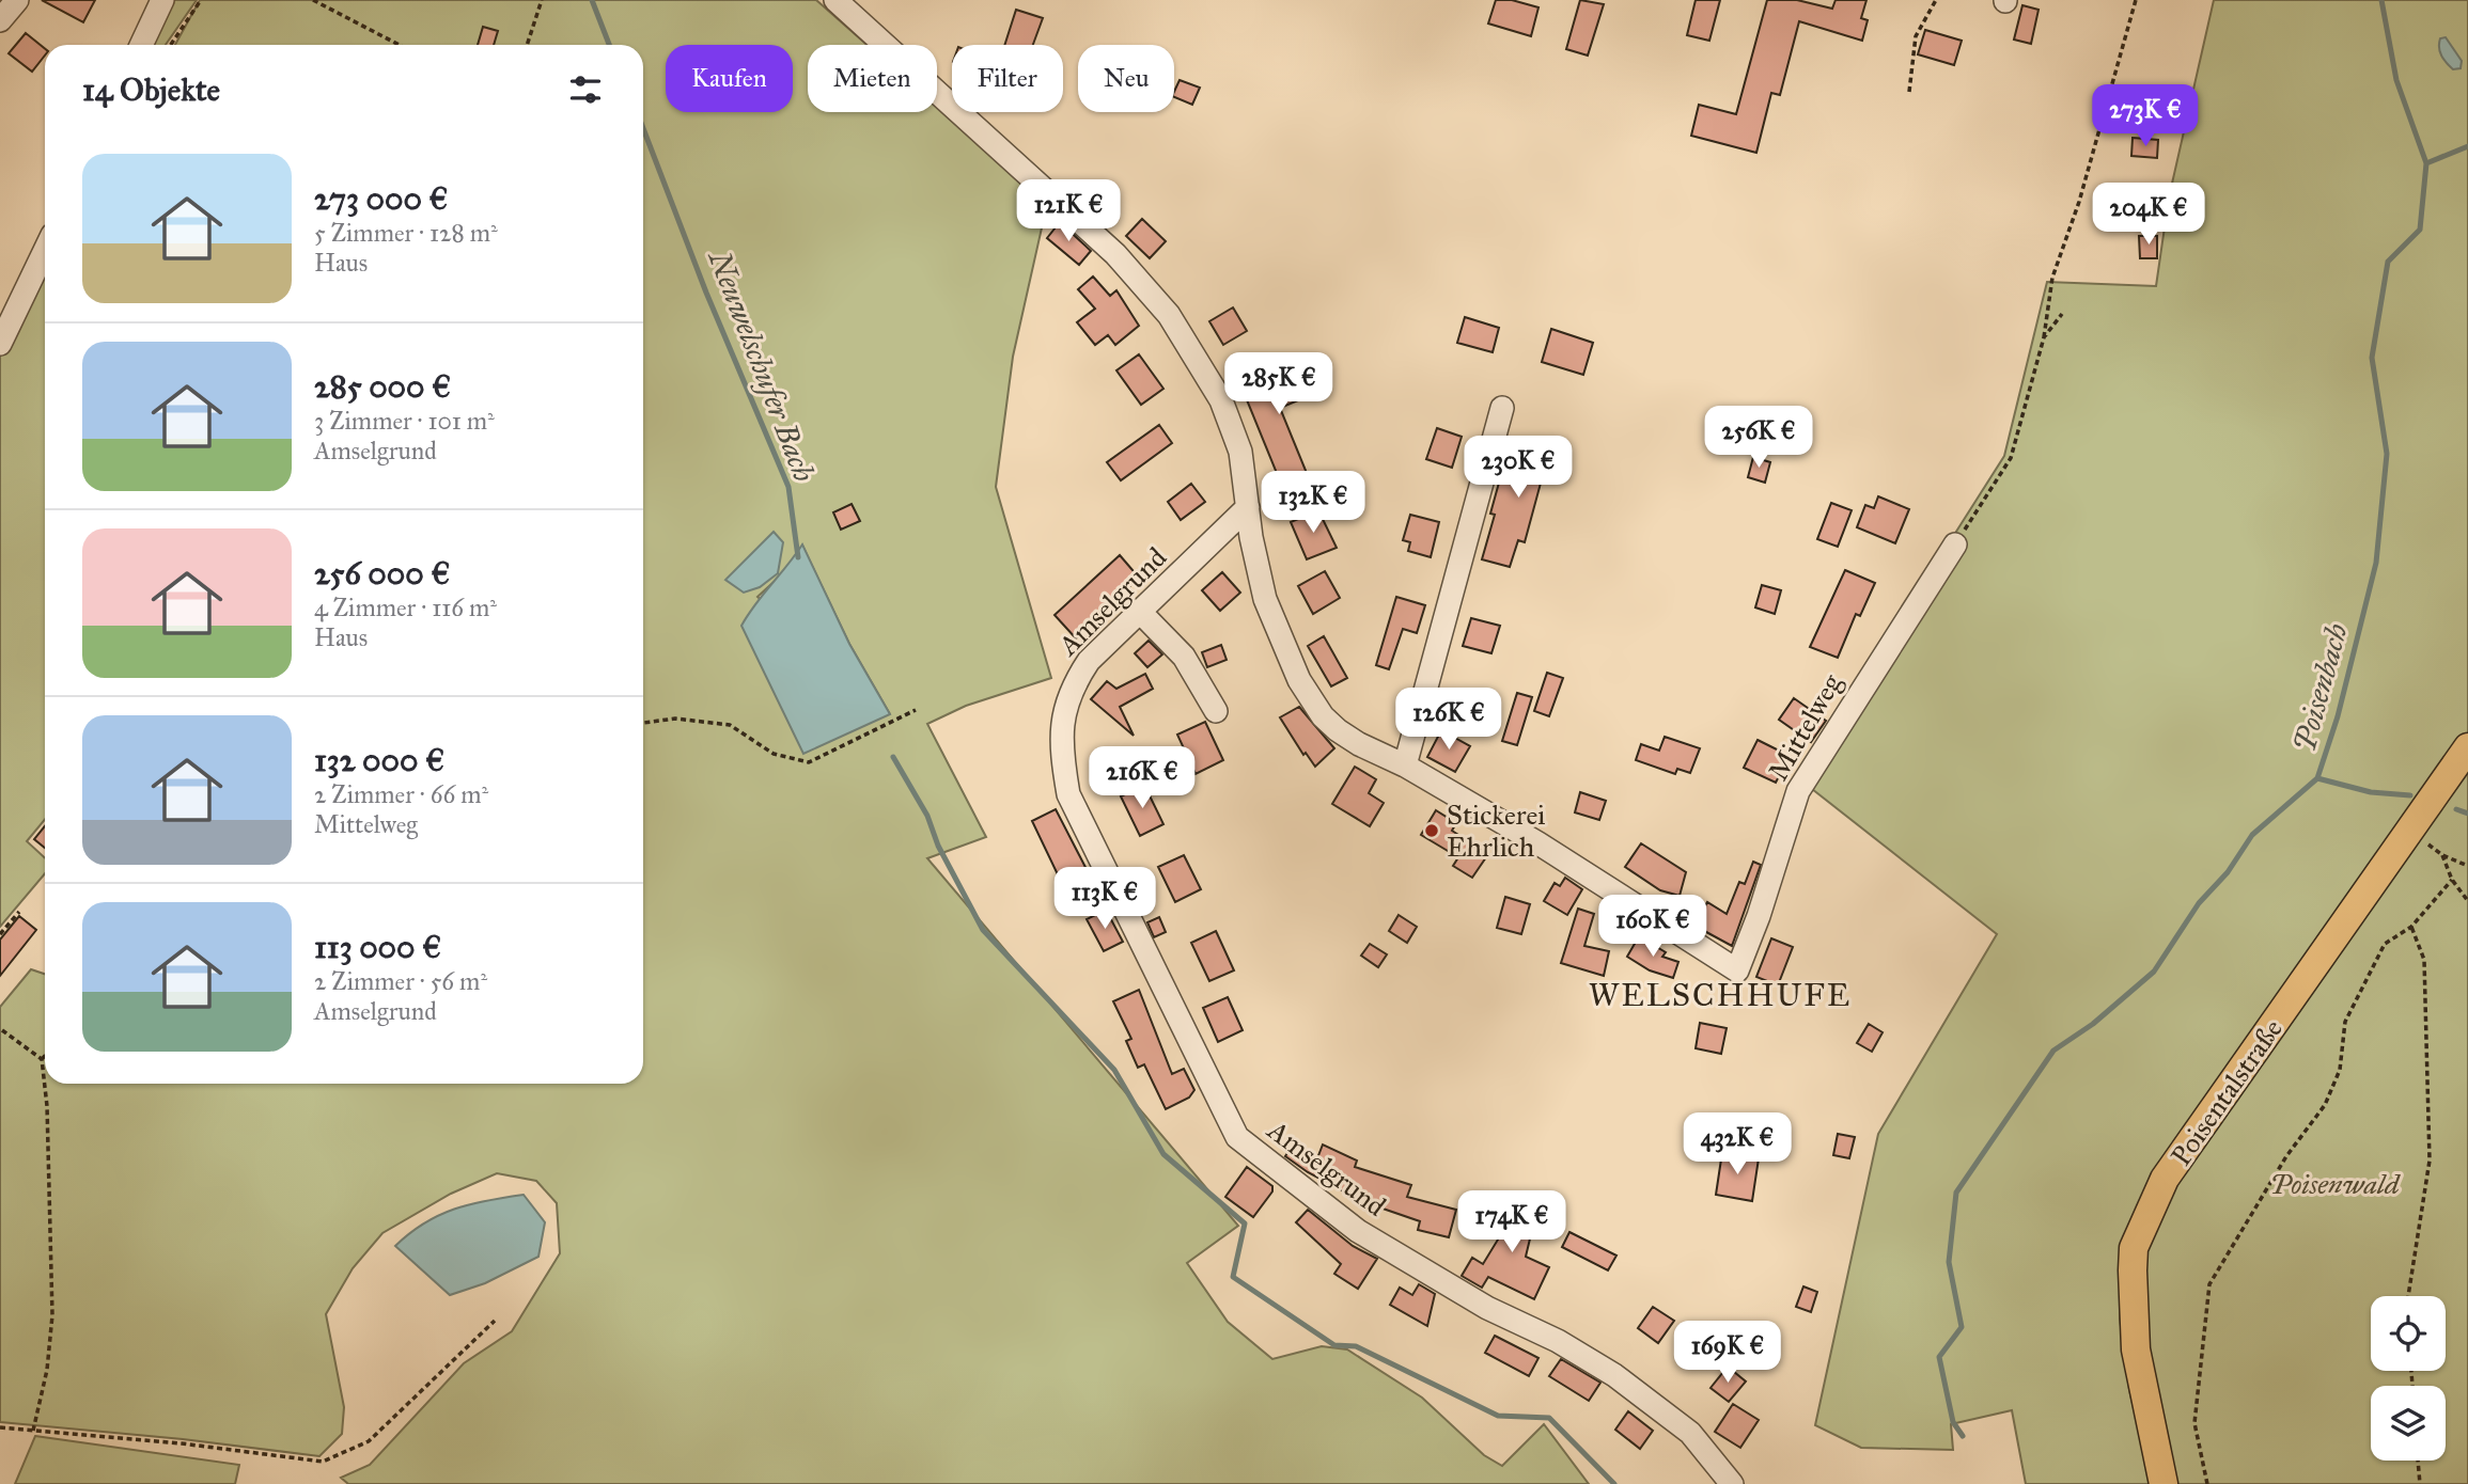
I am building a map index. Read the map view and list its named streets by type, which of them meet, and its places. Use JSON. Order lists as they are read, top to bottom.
{
  "streets": {
    "main road": ["Poisentalstraße"],
    "street": ["Amselgrund", "Mittelweg"]
  },
  "crossings": [
    ["Amselgrund", "Mittelweg"]
  ],
  "districts": ["WELSCHHUFE"],
  "water": ["Neuwelschufer Bach", "Poisenbach"],
  "parks": ["Poisenwald"],
  "places": ["Stickerei Ehrlich"],
  "page": {
    "chip": [
      "Kaufen",
      "Mieten",
      "Filter",
      "Neu"
    ],
    "heading": "14 Objekte",
    "price": [
      "273K €",
      "121K €",
      "204K €",
      "285K €",
      "256K €",
      "230K €",
      "132K €",
      "126K €",
      "216K €",
      "113K €",
      "160K €",
      "432K €",
      "174K €",
      "169K €"
    ],
    "list": [
      {
        "name": "273 000 €",
        "note": "5 Zimmer · 128 m² · Haus"
      },
      {
        "name": "285 000 €",
        "note": "3 Zimmer · 101 m² · Amselgrund"
      },
      {
        "name": "256 000 €",
        "note": "4 Zimmer · 116 m² · Haus"
      },
      {
        "name": "132 000 €",
        "note": "2 Zimmer · 66 m² · Mittelweg"
      },
      {
        "name": "113 000 €",
        "note": "2 Zimmer · 56 m² · Amselgrund"
      }
    ]
  }
}
